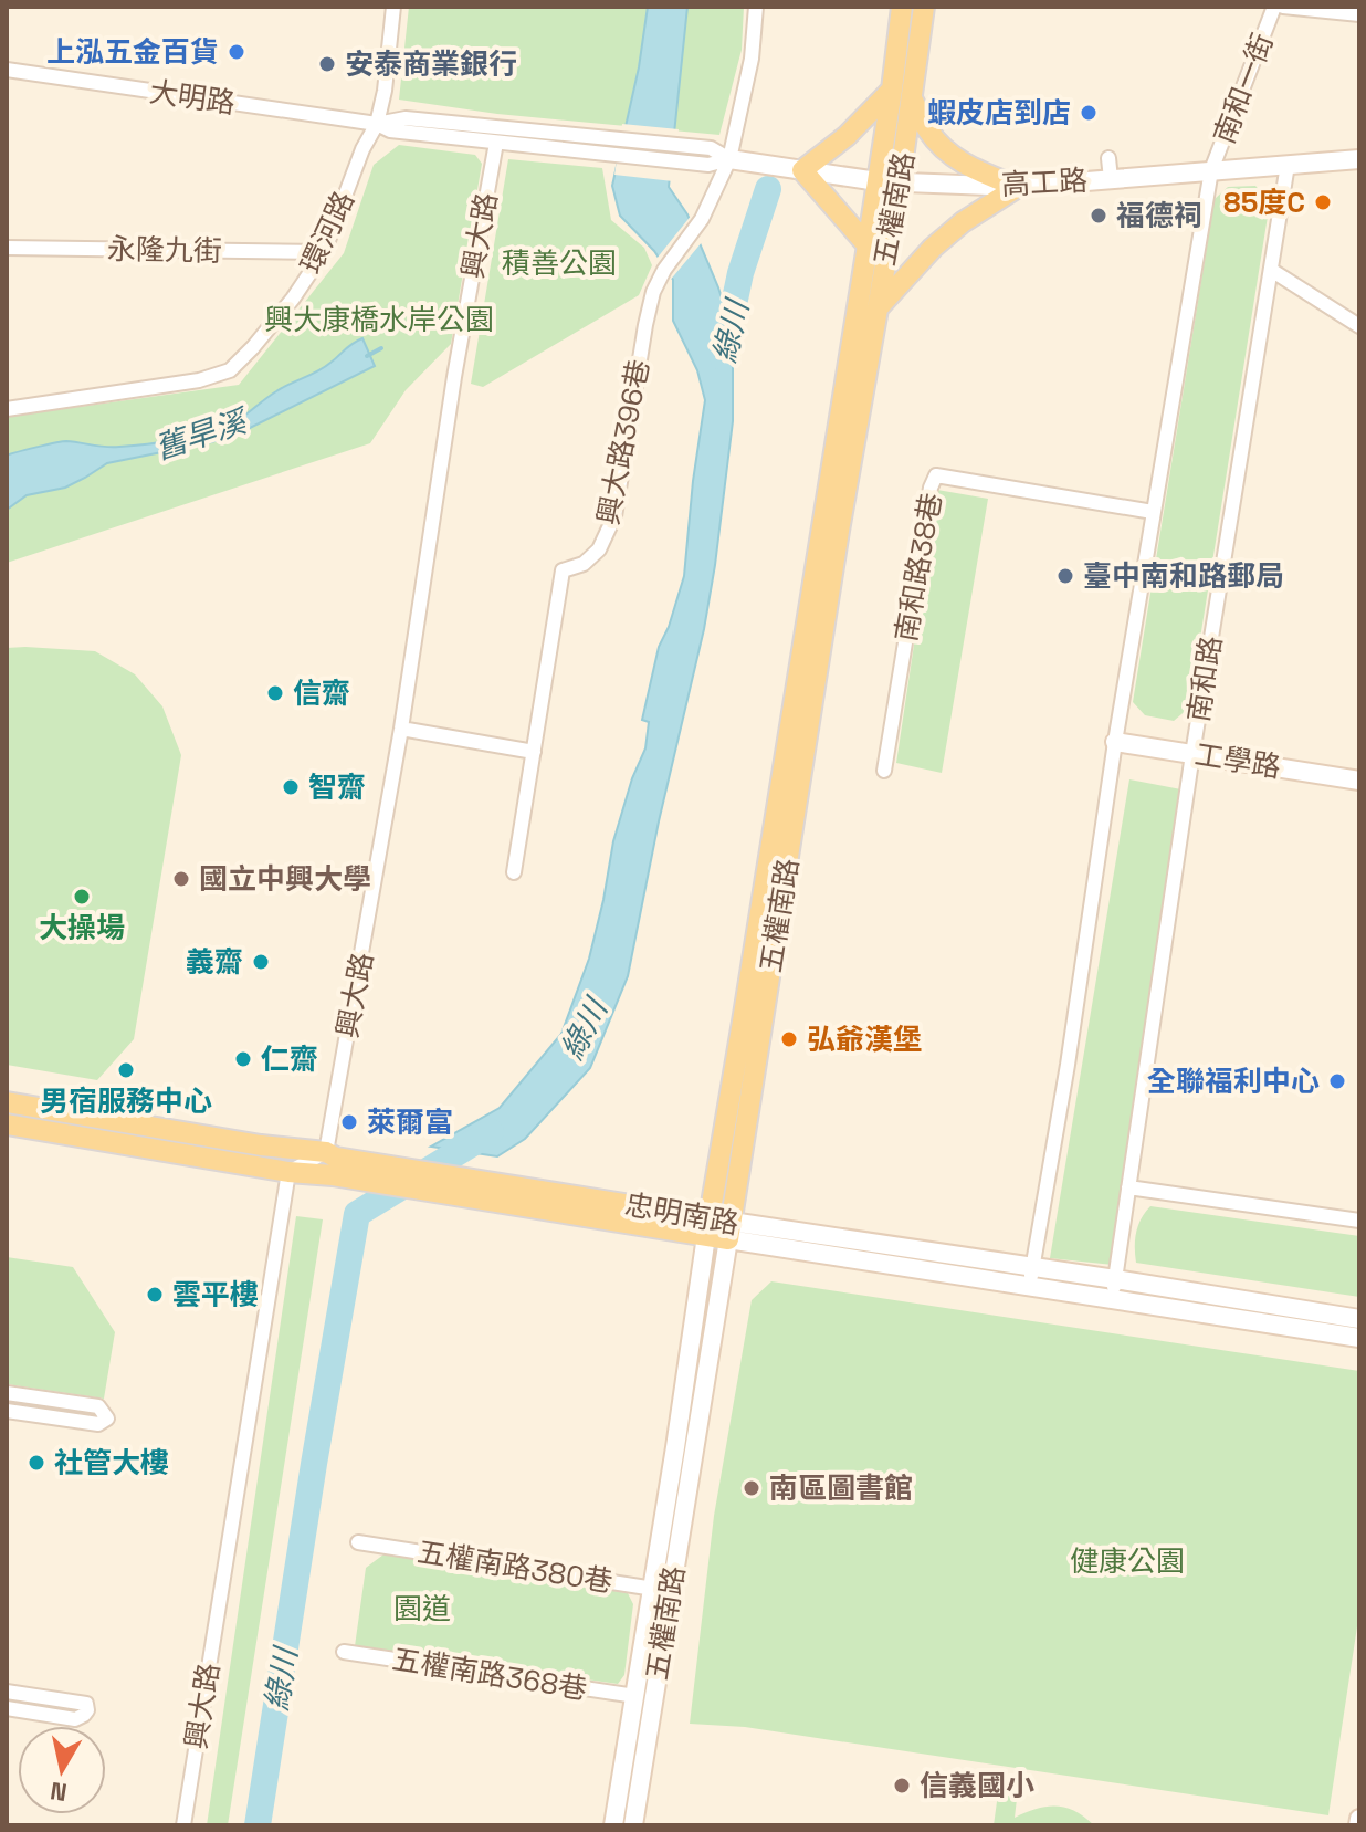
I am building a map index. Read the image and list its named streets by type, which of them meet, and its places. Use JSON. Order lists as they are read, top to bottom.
{
  "streets": {
    "main road": [
      "高工路",
      "五權南路",
      "工學路",
      "忠明南路"
    ],
    "street": [
      "南和一街",
      "大明路",
      "環河路",
      "興大路",
      "永隆九街",
      "興大路396巷",
      "南和路38巷",
      "南和路",
      "五權南路380巷",
      "五權南路368巷"
    ]
  },
  "crossings": [
    ["南和一街", "高工路"],
    ["大明路", "高工路"],
    ["大明路", "環河路"],
    ["大明路", "興大路"],
    ["高工路", "五權南路"],
    ["高工路", "興大路396巷"],
    ["高工路", "南和路"],
    ["五權南路", "忠明南路"],
    ["五權南路", "五權南路380巷"],
    ["五權南路", "五權南路368巷"],
    ["環河路", "永隆九街"],
    ["興大路", "忠明南路"],
    ["南和路", "工學路"],
    ["南和路", "忠明南路"]
  ],
  "water": ["綠川", "舊旱溪"],
  "parks": [
    "積善公園",
    "興大康橋水岸公園",
    "健康公園",
    "園道"
  ],
  "places": [
    "上泓五金百貨",
    "安泰商業銀行",
    "蝦皮店到店",
    "85度C",
    "福德祠",
    "臺中南和路郵局",
    "信齋",
    "智齋",
    "國立中興大學",
    "大操場",
    "義齋",
    "弘爺漢堡",
    "仁齋",
    "男宿服務中心",
    "全聯福利中心",
    "萊爾富",
    "雲平樓",
    "社管大樓",
    "南區圖書館",
    "信義國小"
  ],
  "north": "bottom"
}
